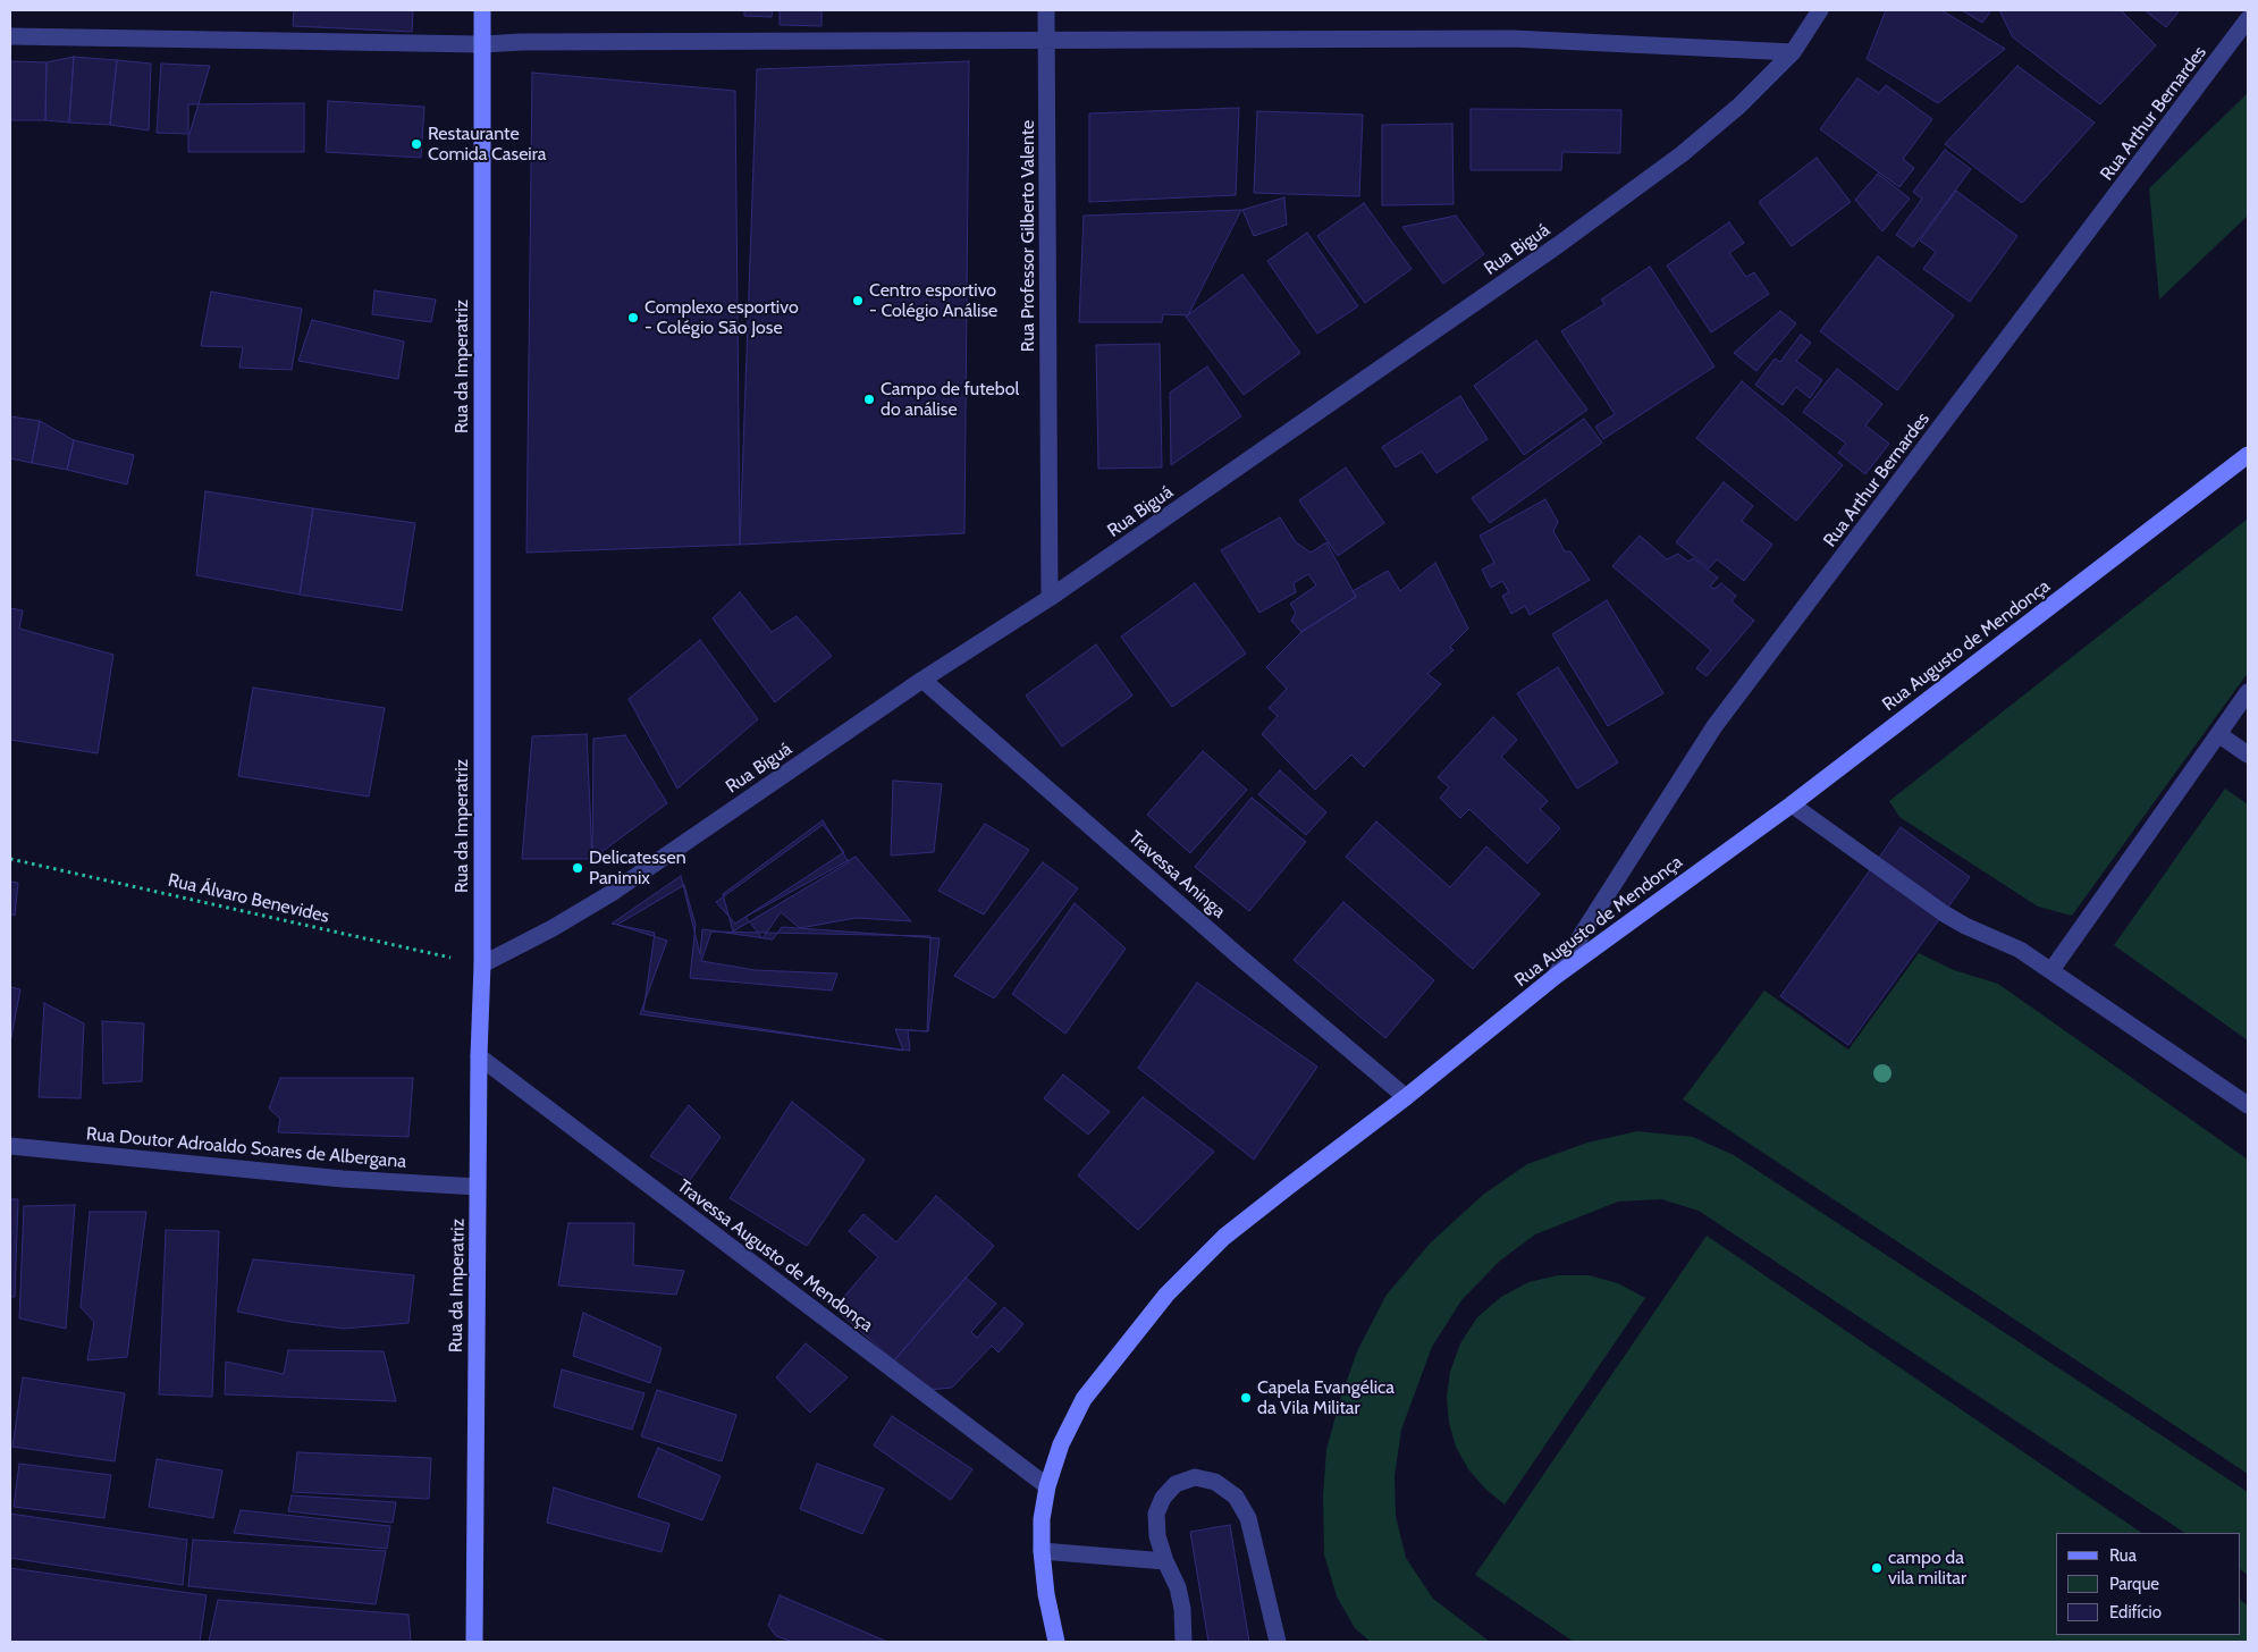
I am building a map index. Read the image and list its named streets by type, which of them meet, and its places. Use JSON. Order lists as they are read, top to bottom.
{
  "streets": {
    "street": [
      "Rua Arthur Bernardes",
      "Rua Professor Gilberto Valente",
      "Rua Biguá",
      "Rua da Imperatriz",
      "Rua Augusto de Mendonça",
      "Travessa Aninga",
      "Rua Doutor Adroaldo Soares de Albergana",
      "Travessa Augusto de Mendonça"
    ],
    "path": ["Rua Álvaro Benevides"]
  },
  "crossings": [
    ["Rua Arthur Bernardes", "Rua Augusto de Mendonça"],
    ["Rua Professor Gilberto Valente", "Rua Biguá"],
    ["Rua Biguá", "Rua da Imperatriz"],
    ["Rua Biguá", "Travessa Aninga"],
    ["Rua Biguá", "Rua Álvaro Benevides"],
    ["Rua da Imperatriz", "Rua Álvaro Benevides"],
    ["Rua da Imperatriz", "Rua Doutor Adroaldo Soares de Albergana"],
    ["Rua da Imperatriz", "Travessa Augusto de Mendonça"],
    ["Rua Augusto de Mendonça", "Travessa Aninga"],
    ["Rua Augusto de Mendonça", "Travessa Augusto de Mendonça"]
  ],
  "places": [
    "Restaurante Comida Caseira",
    "Centro esportivo - Colégio Análise",
    "Complexo esportivo - Colégio São Jose",
    "Campo de futebol do análise",
    "Delicatessen Panimix",
    "Capela Evangélica da Vila Militar",
    "campo da vila militar"
  ],
  "legend": ["Rua", "Parque", "Edifício"]
}
